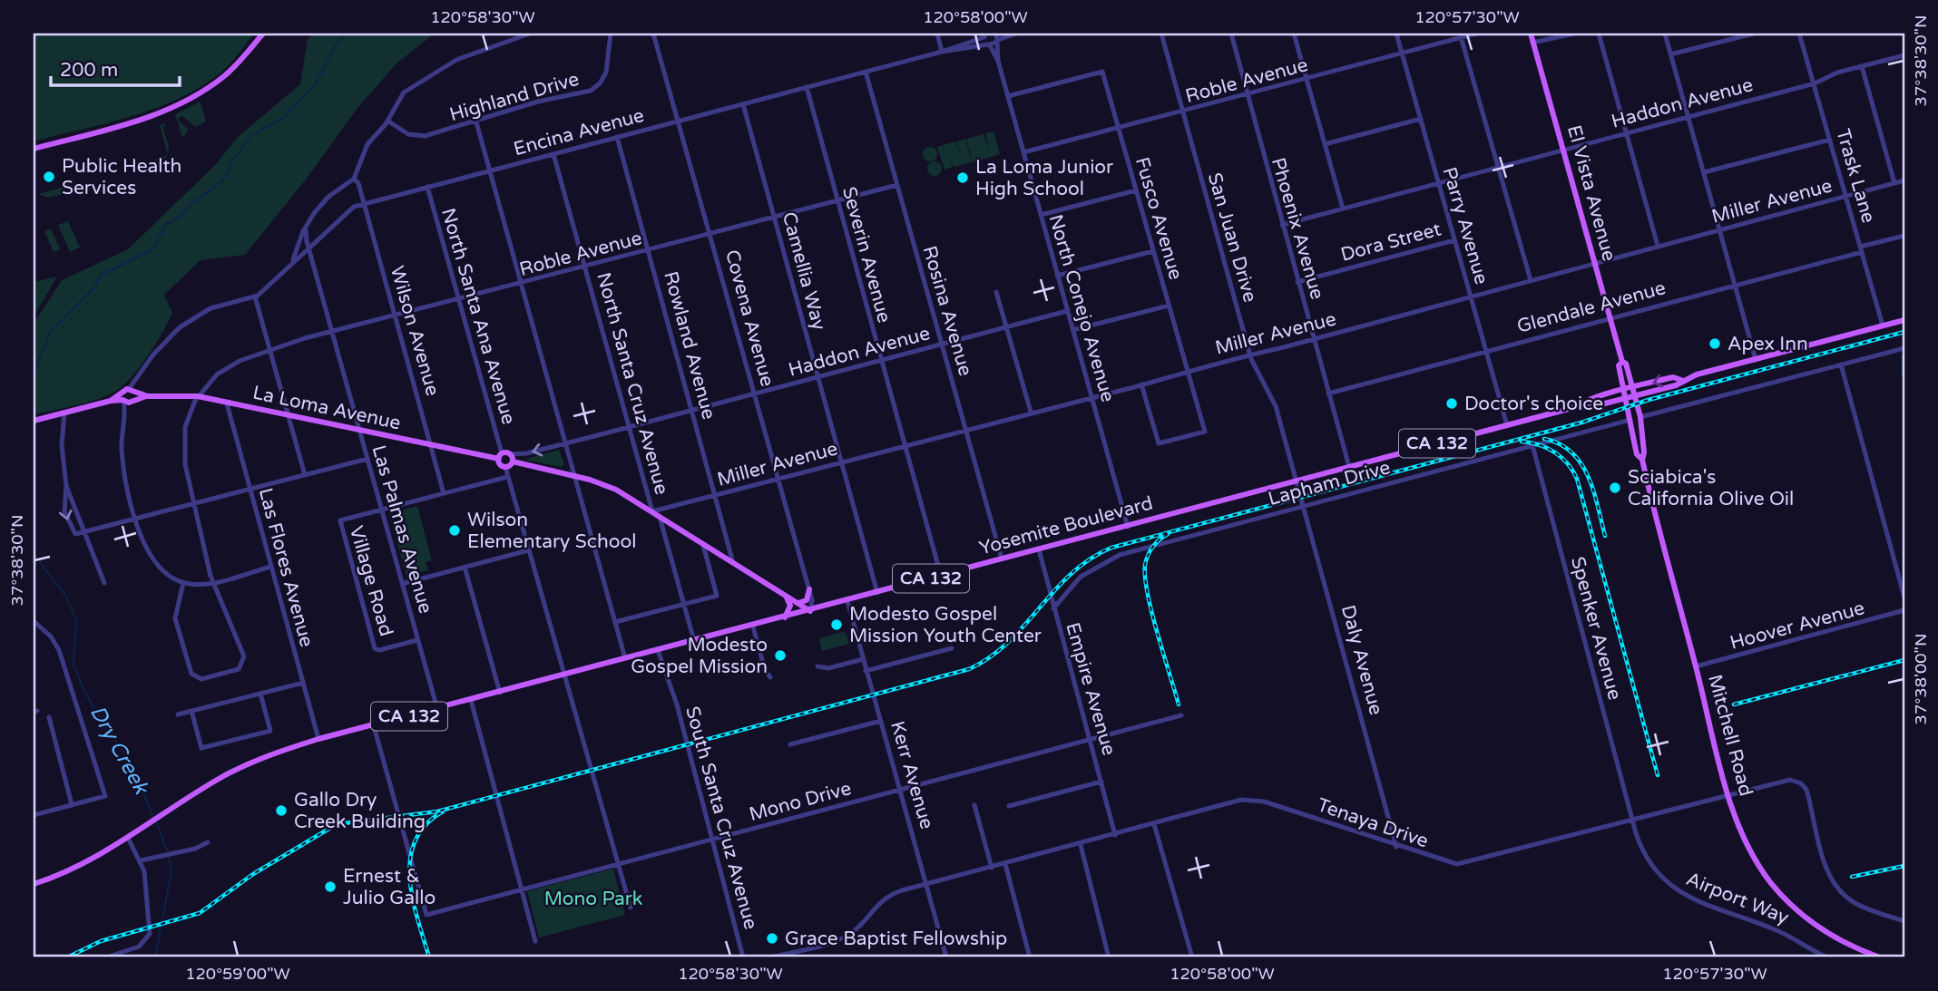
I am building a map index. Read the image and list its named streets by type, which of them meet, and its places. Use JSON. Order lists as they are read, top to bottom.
{
  "streets": {
    "main road": [
      "El Vista Avenue",
      "La Loma Avenue",
      "CA 132",
      "Yosemite Boulevard",
      "Mitchell Road"
    ],
    "street": [
      "Roble Avenue",
      "Highland Drive",
      "Haddon Avenue",
      "Encina Avenue",
      "Trask Lane",
      "Miller Avenue",
      "Fusco Avenue",
      "Parry Avenue",
      "Phoenix Avenue",
      "San Juan Drive",
      "Dora Street",
      "Severin Avenue",
      "Camellia Way",
      "Glendale Avenue",
      "North Conejo Avenue",
      "Rosina Avenue",
      "North Santa Ana Avenue",
      "Covena Avenue",
      "Wilson Avenue",
      "Rowland Avenue",
      "North Santa Cruz Avenue",
      "Lapham Drive",
      "Las Palmas Avenue",
      "Las Flores Avenue",
      "Village Road",
      "Hoover Avenue",
      "Spenker Avenue",
      "Daly Avenue",
      "Empire Avenue",
      "Kerr Avenue",
      "Mono Drive",
      "South Santa Cruz Avenue",
      "Tenaya Drive",
      "Airport Way"
    ]
  },
  "crossings": [
    ["Roble Avenue", "Fusco Avenue"],
    ["Roble Avenue", "Parry Avenue"],
    ["Roble Avenue", "Phoenix Avenue"],
    ["Roble Avenue", "San Juan Drive"],
    ["Roble Avenue", "Severin Avenue"],
    ["Roble Avenue", "Camellia Way"],
    ["Roble Avenue", "North Conejo Avenue"],
    ["Roble Avenue", "Rosina Avenue"],
    ["Roble Avenue", "North Santa Ana Avenue"],
    ["Roble Avenue", "Covena Avenue"],
    ["Roble Avenue", "Wilson Avenue"],
    ["Roble Avenue", "Rowland Avenue"],
    ["Roble Avenue", "North Santa Cruz Avenue"],
    ["Roble Avenue", "La Loma Avenue"],
    ["Roble Avenue", "Las Palmas Avenue"],
    ["Haddon Avenue", "Trask Lane"],
    ["Haddon Avenue", "El Vista Avenue"],
    ["Haddon Avenue", "Parry Avenue"],
    ["Haddon Avenue", "Phoenix Avenue"],
    ["Haddon Avenue", "Severin Avenue"],
    ["Haddon Avenue", "Camellia Way"],
    ["Haddon Avenue", "North Conejo Avenue"],
    ["Haddon Avenue", "Rosina Avenue"],
    ["Haddon Avenue", "Covena Avenue"],
    ["Haddon Avenue", "Rowland Avenue"],
    ["Haddon Avenue", "North Santa Cruz Avenue"],
    ["Haddon Avenue", "La Loma Avenue"],
    ["Encina Avenue", "Severin Avenue"],
    ["Encina Avenue", "Camellia Way"],
    ["Encina Avenue", "North Conejo Avenue"],
    ["Encina Avenue", "Rosina Avenue"],
    ["Encina Avenue", "North Santa Ana Avenue"],
    ["Encina Avenue", "Covena Avenue"],
    ["Encina Avenue", "Wilson Avenue"],
    ["Encina Avenue", "Rowland Avenue"],
    ["Encina Avenue", "North Santa Cruz Avenue"],
    ["Encina Avenue", "Las Palmas Avenue"],
    ["Trask Lane", "Miller Avenue"],
    ["Trask Lane", "Glendale Avenue"],
    ["Trask Lane", "Yosemite Boulevard"],
    ["El Vista Avenue", "Miller Avenue"],
    ["El Vista Avenue", "Glendale Avenue"],
    ["El Vista Avenue", "Yosemite Boulevard"],
    ["El Vista Avenue", "Mitchell Road"],
    ["Miller Avenue", "Fusco Avenue"],
    ["Miller Avenue", "Parry Avenue"],
    ["Miller Avenue", "Phoenix Avenue"],
    ["Miller Avenue", "San Juan Drive"],
    ["Miller Avenue", "Severin Avenue"],
    ["Miller Avenue", "Camellia Way"],
    ["Miller Avenue", "North Conejo Avenue"],
    ["Miller Avenue", "Rosina Avenue"],
    ["Miller Avenue", "Covena Avenue"],
    ["Miller Avenue", "Rowland Avenue"],
    ["Miller Avenue", "North Santa Cruz Avenue"],
    ["Fusco Avenue", "North Conejo Avenue"],
    ["Parry Avenue", "Dora Street"],
    ["Parry Avenue", "Glendale Avenue"],
    ["Parry Avenue", "Yosemite Boulevard"],
    ["Phoenix Avenue", "Dora Street"],
    ["Phoenix Avenue", "Glendale Avenue"],
    ["Phoenix Avenue", "Yosemite Boulevard"],
    ["San Juan Drive", "Yosemite Boulevard"],
    ["San Juan Drive", "Daly Avenue"],
    ["Severin Avenue", "Yosemite Boulevard"],
    ["Camellia Way", "Yosemite Boulevard"],
    ["North Conejo Avenue", "Yosemite Boulevard"],
    ["Rosina Avenue", "Yosemite Boulevard"],
    ["North Santa Ana Avenue", "La Loma Avenue"],
    ["Covena Avenue", "Yosemite Boulevard"],
    ["Wilson Avenue", "La Loma Avenue"],
    ["North Santa Cruz Avenue", "Yosemite Boulevard"],
    ["La Loma Avenue", "Las Palmas Avenue"],
    ["La Loma Avenue", "Las Flores Avenue"],
    ["Lapham Drive", "Spenker Avenue"],
    ["Lapham Drive", "Daly Avenue"],
    ["Lapham Drive", "Empire Avenue"],
    ["Lapham Drive", "Mitchell Road"],
    ["Yosemite Boulevard", "Las Palmas Avenue"],
    ["Yosemite Boulevard", "Las Flores Avenue"],
    ["Yosemite Boulevard", "Daly Avenue"],
    ["Yosemite Boulevard", "Empire Avenue"],
    ["Yosemite Boulevard", "Mitchell Road"],
    ["Yosemite Boulevard", "Kerr Avenue"],
    ["Yosemite Boulevard", "Mono Drive"],
    ["Yosemite Boulevard", "South Santa Cruz Avenue"],
    ["Las Palmas Avenue", "Village Road"],
    ["Hoover Avenue", "Mitchell Road"],
    ["Spenker Avenue", "Tenaya Drive"],
    ["Spenker Avenue", "Airport Way"],
    ["Daly Avenue", "Tenaya Drive"],
    ["Empire Avenue", "Mono Drive"],
    ["Empire Avenue", "Tenaya Drive"],
    ["Mitchell Road", "Tenaya Drive"],
    ["Kerr Avenue", "Mono Drive"],
    ["Kerr Avenue", "Tenaya Drive"],
    ["Mono Drive", "South Santa Cruz Avenue"],
    ["Tenaya Drive", "Airport Way"]
  ],
  "water": ["Dry Creek"],
  "parks": ["Mono Park"],
  "places": [
    "Public Health Services",
    "La Loma Junior High School",
    "Apex Inn",
    "Doctor's choice",
    "Sciabica's California Olive Oil",
    "Wilson Elementary School",
    "Modesto Gospel Mission Youth Center",
    "Modesto Gospel Mission",
    "Gallo Dry Creek Building",
    "Ernest & Julio Gallo",
    "Grace Baptist Fellowship"
  ],
  "scale_bar": "200 m",
  "coordinates": [
    "120°58'30\"W",
    "120°58'00\"W",
    "120°57'30\"W",
    "37°38'30\"N",
    "37°38'00\"N",
    "120°59'00\"W"
  ]
}
